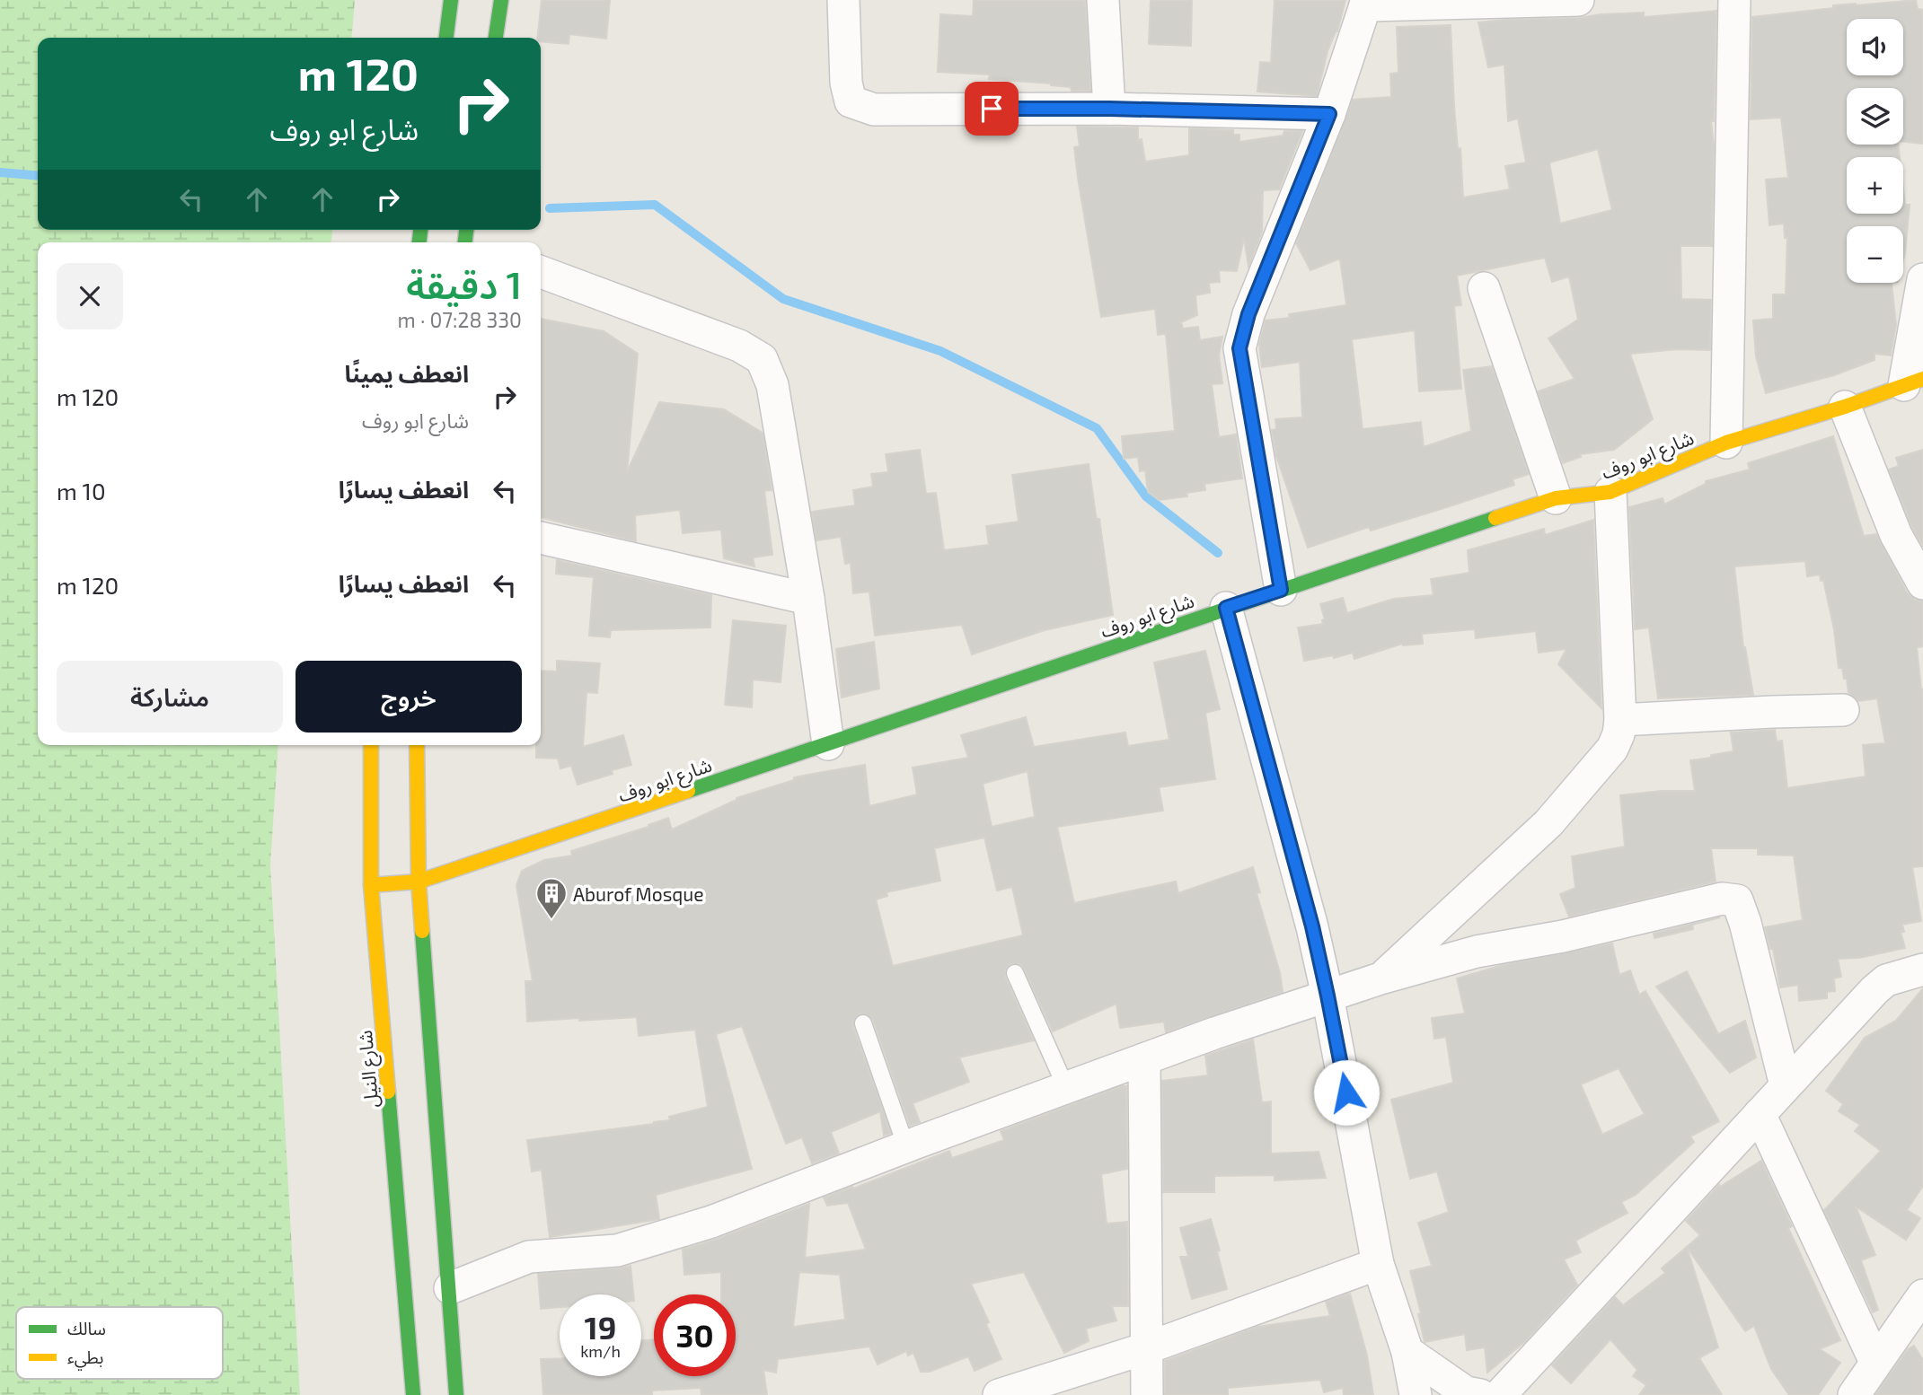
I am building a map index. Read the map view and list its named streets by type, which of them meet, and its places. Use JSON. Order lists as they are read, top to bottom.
{
  "streets": {
    "street": ["شارع ابو روف", "شارع النيل"]
  },
  "crossings": [
    ["شارع ابو روف", "شارع النيل"]
  ],
  "places": {
    "building": ["Aburof Mosque"]
  },
  "legend": ["سالك", "بطيء"],
  "page": {
    "map_buttons": ["+", "−"],
    "turn": ["120 m", "شارع ابو روف"],
    "heading": ["1 دقيقة", "330 m · 07:28"],
    "list": [
      {
        "name": "انعطف يمينًا",
        "note": "شارع ابو روف",
        "value": "120 m"
      },
      {
        "name": "انعطف يسارًا",
        "value": "10 m"
      },
      {
        "name": "انعطف يسارًا",
        "value": "120 m"
      }
    ],
    "buttons": ["خروج", "مشاركة"],
    "speed": "19 km/h",
    "limit": "30"
  }
}
